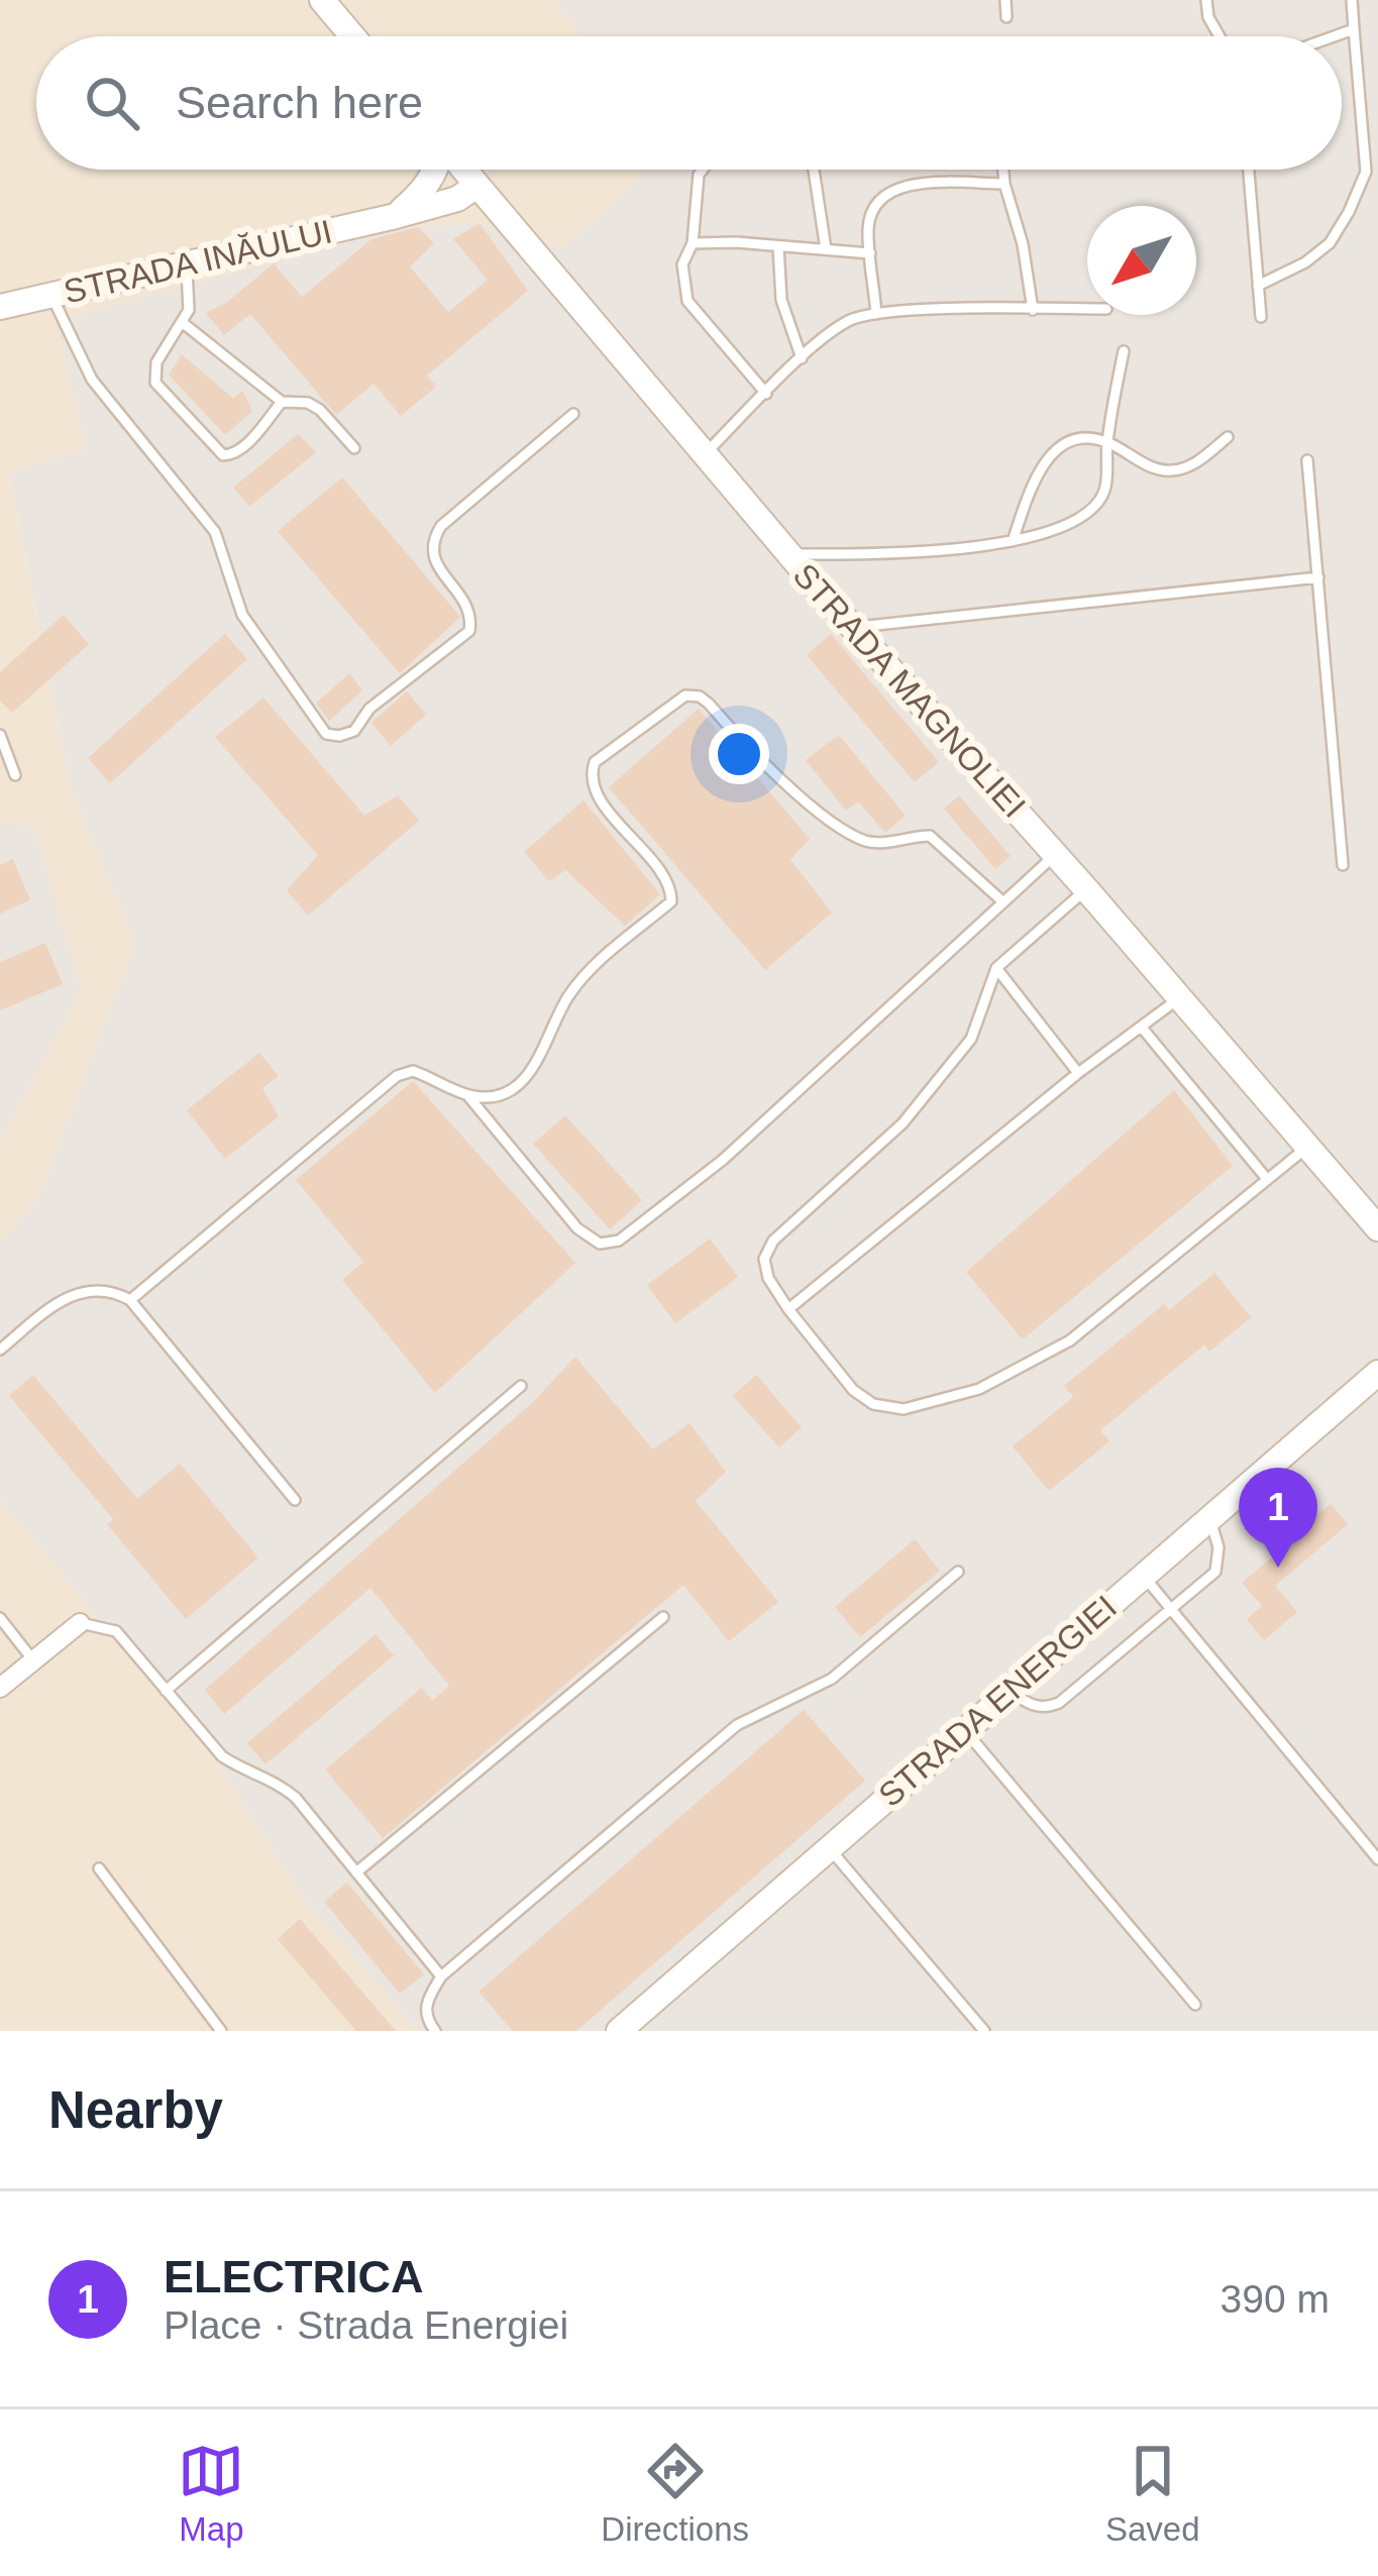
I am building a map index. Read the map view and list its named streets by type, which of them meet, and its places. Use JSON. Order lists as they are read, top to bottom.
{
  "streets": {
    "main road": ["STRADA INĂULUI", "STRADA MAGNOLIEI", "STRADA ENERGIEI"]
  },
  "crossings": [
    ["STRADA INĂULUI", "STRADA MAGNOLIEI"]
  ],
  "north": "bottom left",
  "page": {
    "search": "Search here",
    "pins": "1",
    "heading": "Nearby",
    "list": [
      {
        "mark": "1",
        "name": "ELECTRICA",
        "note": "Place · Strada Energiei",
        "value": "390 m"
      }
    ],
    "nav": ["Map", "Directions", "Saved"]
  }
}
